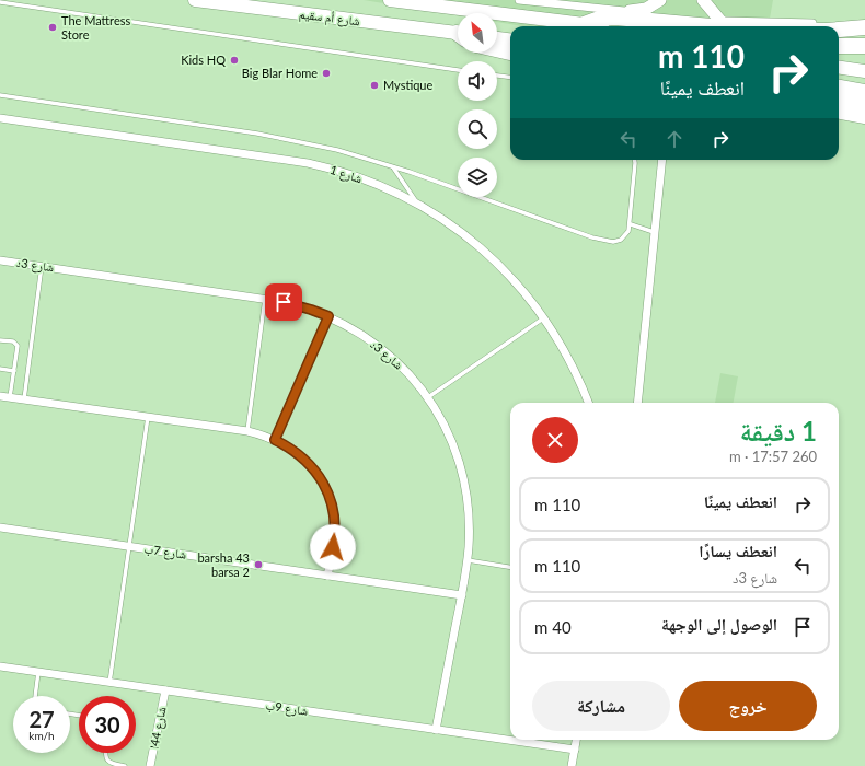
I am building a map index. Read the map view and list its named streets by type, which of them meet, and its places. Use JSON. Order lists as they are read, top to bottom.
{
  "streets": {
    "main road": ["شارع أم سقيم"],
    "street": [
      "شارع 1",
      "شارع 3د",
      "شارع 7ب",
      "شارع 9ب",
      "شارع 44ا"
    ]
  },
  "crossings": [
    ["شارع 3د", "شارع 7ب"],
    ["شارع 3د", "شارع 9ب"],
    ["شارع 9ب", "شارع 44ا"]
  ],
  "places": [
    "The Mattress Store",
    "Kids HQ",
    "Big Blar Home",
    "Mystique",
    "barsha 43 barsa 2"
  ],
  "north": "top left",
  "page": {
    "turn": ["110 m", "انعطف يمينًا"],
    "heading": ["1 دقيقة", "260 m · 17:57"],
    "list": [
      {
        "name": "انعطف يمينًا",
        "value": "110 m"
      },
      {
        "name": "انعطف يسارًا",
        "note": "شارع 3د",
        "value": "110 m"
      },
      {
        "name": "الوصول إلى الوجهة",
        "value": "40 m"
      }
    ],
    "buttons": ["خروج", "مشاركة"],
    "speed": "27 km/h",
    "limit": "30"
  }
}
